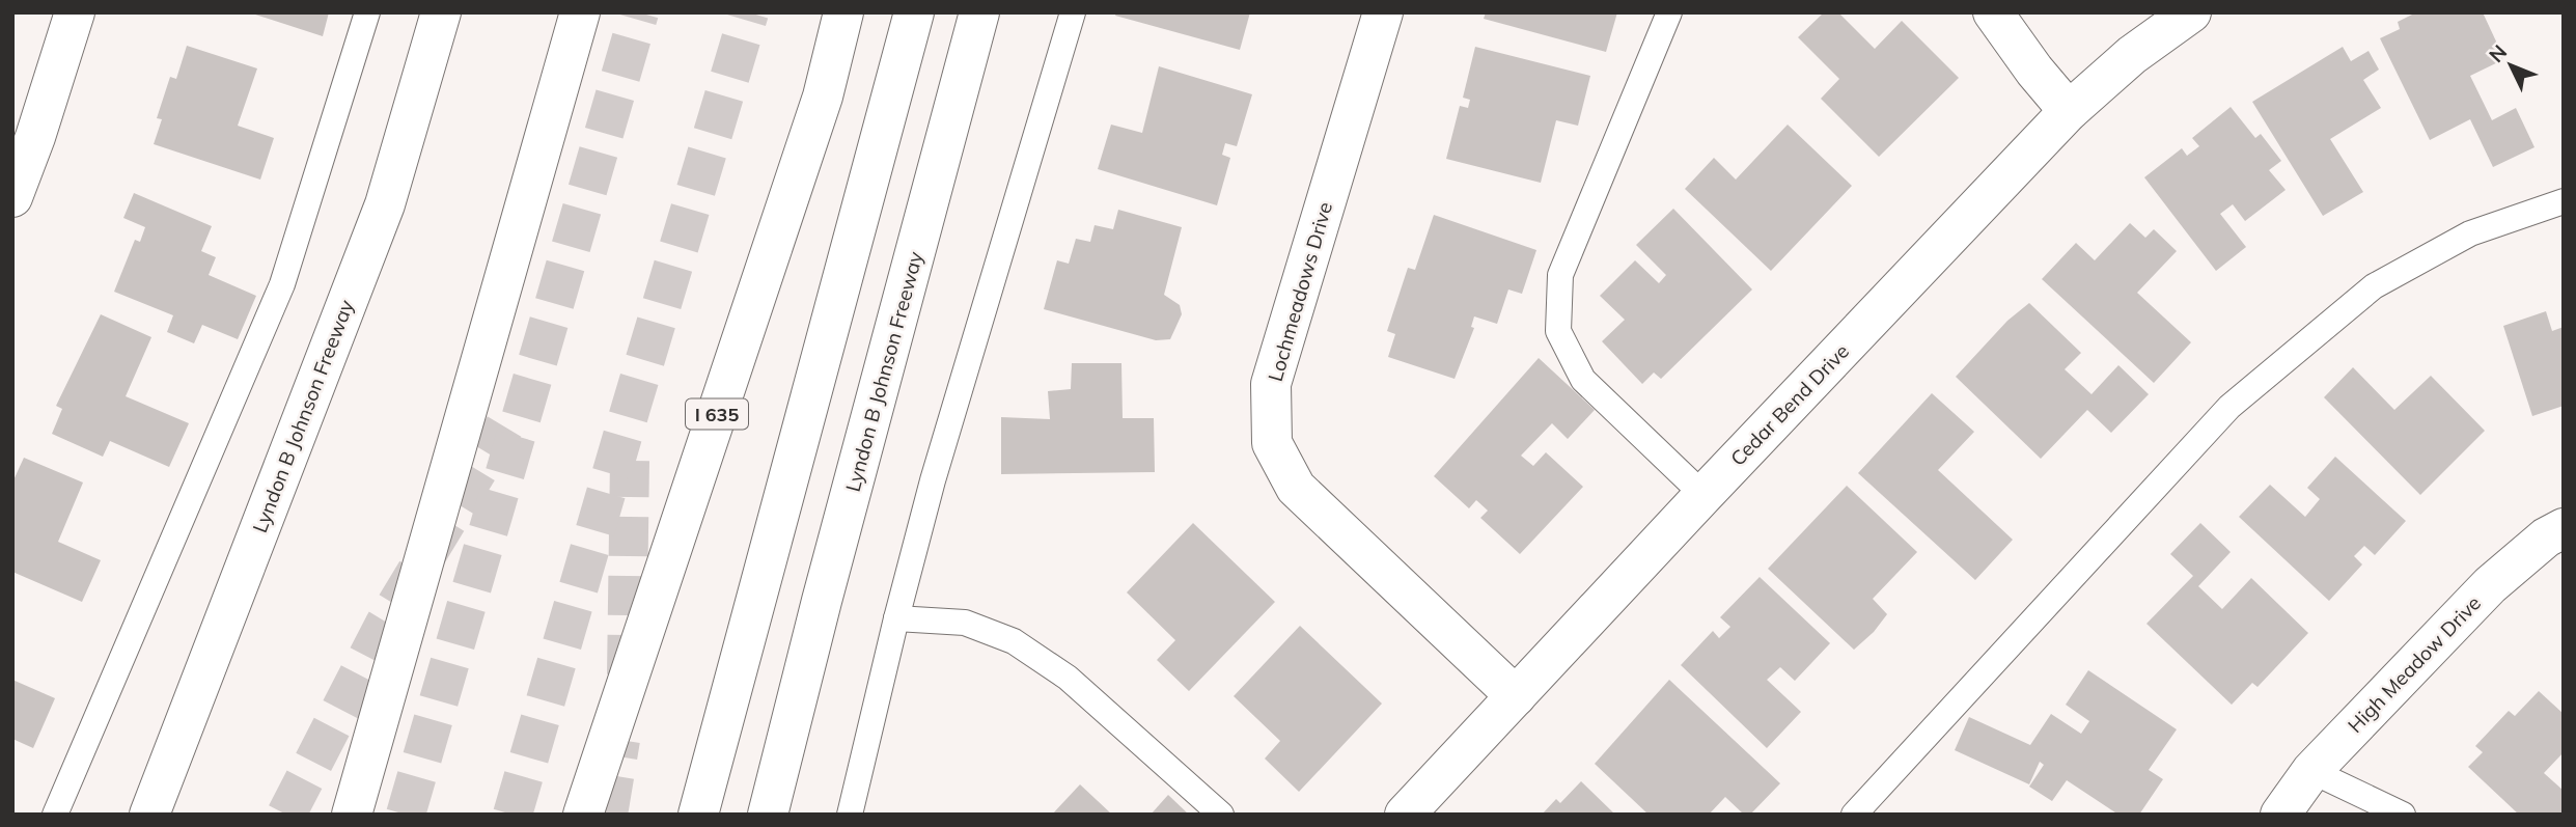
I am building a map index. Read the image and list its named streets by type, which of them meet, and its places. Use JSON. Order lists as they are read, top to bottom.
{
  "streets": {
    "main road": [
      "Lochmeadows Drive",
      "Lyndon B Johnson Freeway",
      "Cedar Bend Drive",
      "I 635",
      "High Meadow Drive"
    ]
  },
  "crossings": [
    ["Lochmeadows Drive", "Cedar Bend Drive"]
  ],
  "north": "top left"
}
